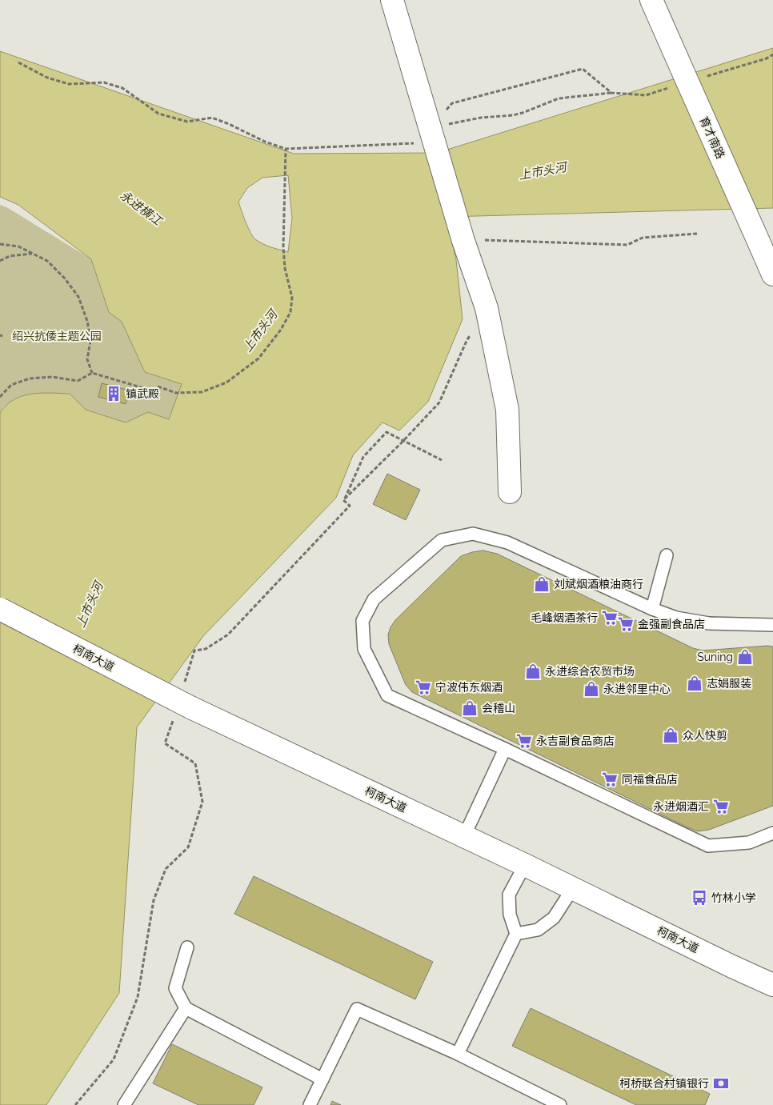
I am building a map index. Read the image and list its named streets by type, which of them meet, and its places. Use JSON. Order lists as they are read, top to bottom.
{
  "streets": {
    "main road": ["育才南路", "柯南大道"]
  },
  "water": ["上市头河", "永进横江"],
  "parks": ["绍兴抗倭主题公园"],
  "places": {
    "building": ["镇武殿"],
    "shop": [
      "刘斌烟酒粮油商行",
      "Suning",
      "永进综合农贸市场",
      "志娟服装",
      "永进邻里中心",
      "会稽山",
      "众人快剪"
    ],
    "supermarket": [
      "毛峰烟酒茶行",
      "金强副食品店",
      "宁波伟东烟酒",
      "永吉副食品商店",
      "同福食品店",
      "永进烟酒汇"
    ],
    "bus stop": ["竹林小学"],
    "bank": ["柯桥联合村镇银行"]
  }
}
